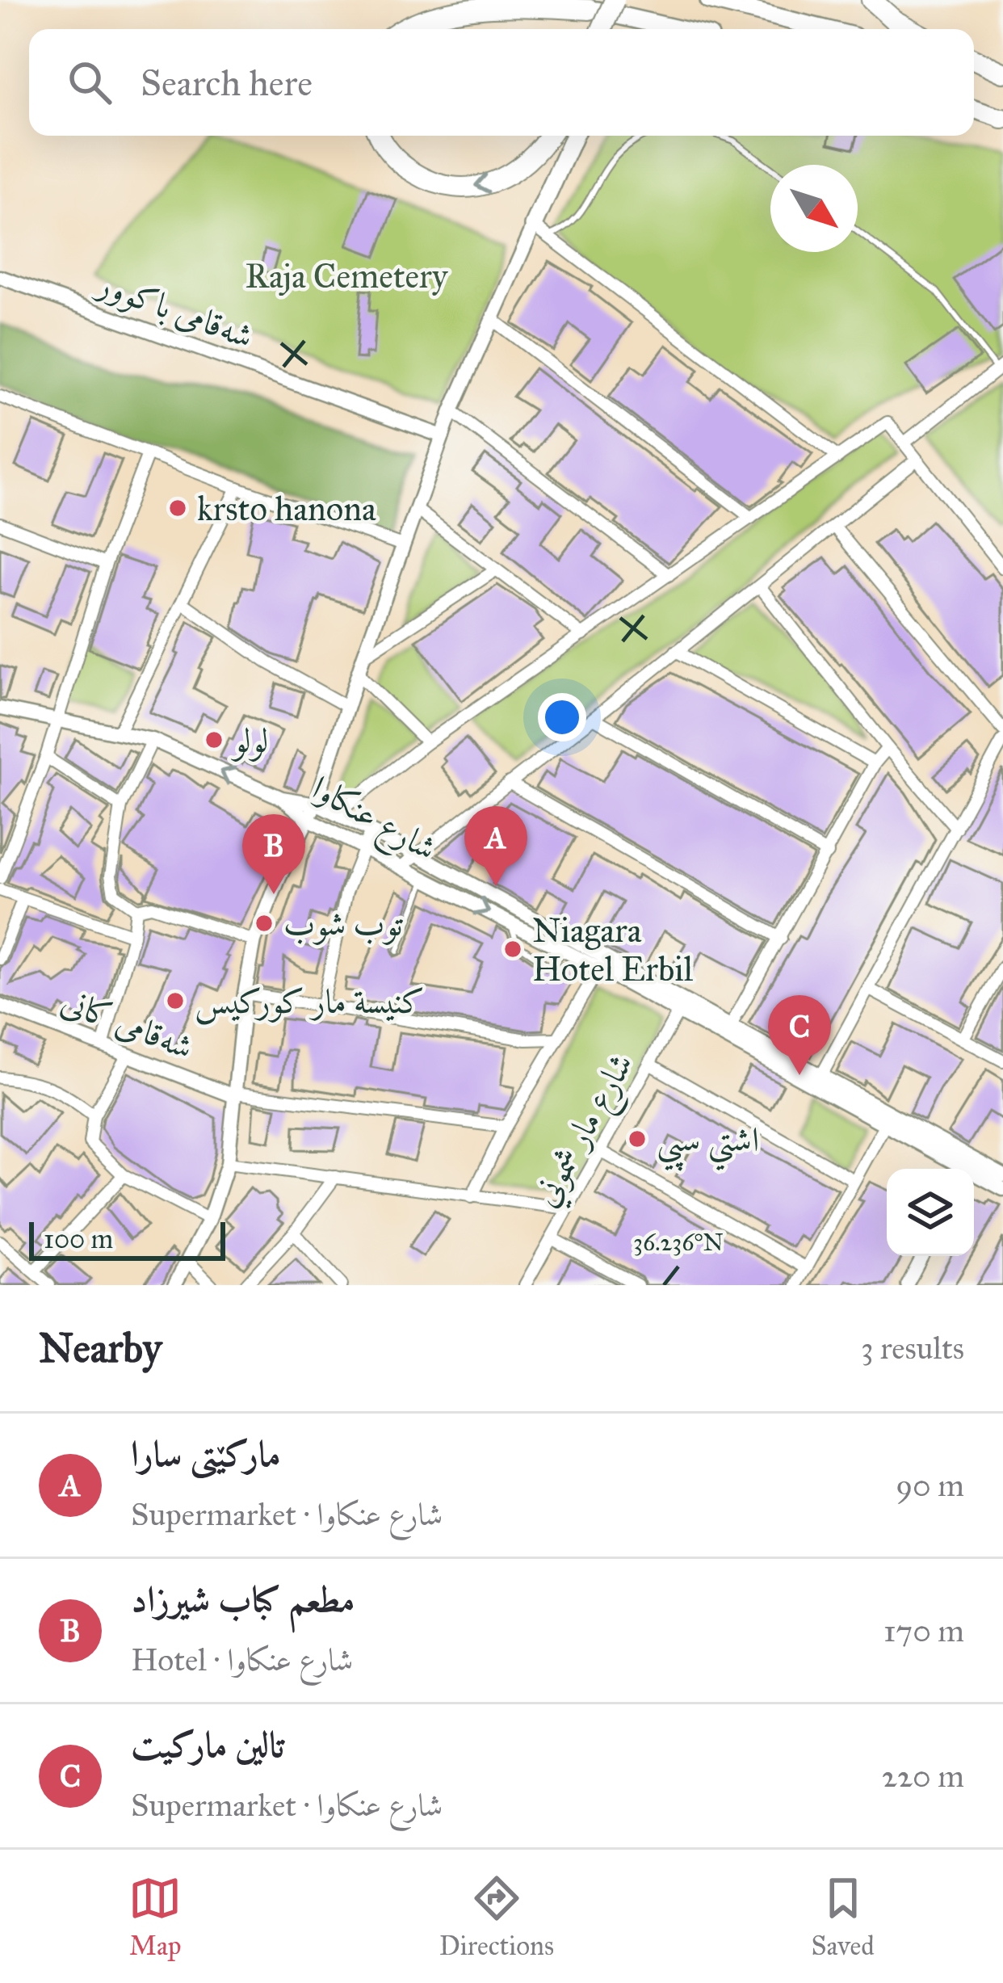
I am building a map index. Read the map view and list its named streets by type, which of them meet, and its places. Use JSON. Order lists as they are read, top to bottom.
{
  "streets": {
    "street": [
      "شەقامی باکوور",
      "شارع عنكاوا",
      "شەقامی کانی",
      "شارع مار شموني"
    ]
  },
  "crossings": [
    ["شارع عنكاوا", "شارع مار شموني"]
  ],
  "parks": ["Raja Cemetery"],
  "places": [
    "krsto hanona",
    "لولو",
    "توب شوب",
    "Niagara Hotel Erbil",
    "كنيسة مار كوركيس",
    "اشتي سپي"
  ],
  "scale_bar": "100 m",
  "north": "bottom right",
  "page": {
    "search": "Search here",
    "pins": ["A", "B", "C"],
    "scale": "100 m",
    "heading": ["Nearby", "3 results"],
    "list": [
      {
        "mark": "A",
        "name": "مارکێتی سارا",
        "note": "Supermarket · شارع عنكاوا",
        "value": "90 m"
      },
      {
        "mark": "B",
        "name": "مطعم كباب شيرزاد",
        "note": "Hotel · شارع عنكاوا",
        "value": "170 m"
      },
      {
        "mark": "C",
        "name": "تالين ماركيت",
        "note": "Supermarket · شارع عنكاوا",
        "value": "220 m"
      }
    ],
    "nav": ["Map", "Directions", "Saved"]
  },
  "coordinates": ["36.236°N"]
}
